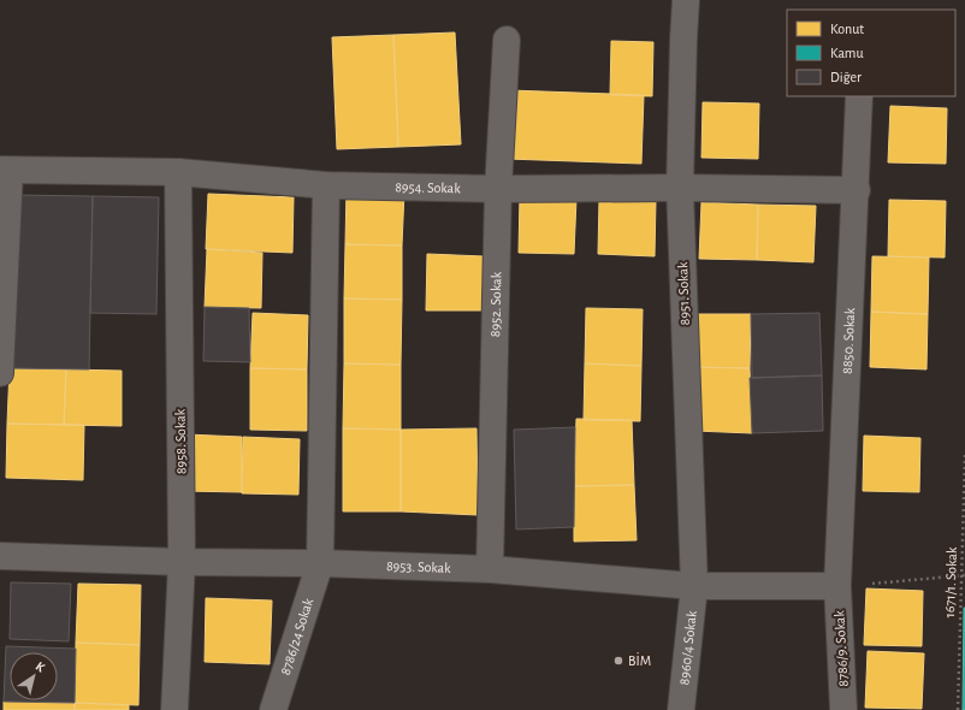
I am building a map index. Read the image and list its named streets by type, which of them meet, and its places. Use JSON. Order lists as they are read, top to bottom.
{
  "streets": {
    "street": [
      "8954. Sokak",
      "8951. Sokak",
      "8952. Sokak",
      "8850. Sokak",
      "8958. Sokak",
      "8953. Sokak",
      "8786/24 Sokak",
      "8960/4 Sokak",
      "8786/9. Sokak"
    ],
    "path": ["1671/1. Sokak"]
  },
  "crossings": [
    ["8954. Sokak", "8951. Sokak"],
    ["8954. Sokak", "8952. Sokak"],
    ["8954. Sokak", "8850. Sokak"],
    ["8954. Sokak", "8958. Sokak"],
    ["8954. Sokak", "8786/24 Sokak"],
    ["8951. Sokak", "8953. Sokak"],
    ["8951. Sokak", "8960/4 Sokak"],
    ["8952. Sokak", "8953. Sokak"],
    ["8850. Sokak", "8953. Sokak"],
    ["8850. Sokak", "8786/9. Sokak"],
    ["8958. Sokak", "8953. Sokak"],
    ["8953. Sokak", "8786/24 Sokak"],
    ["8953. Sokak", "8960/4 Sokak"],
    ["8953. Sokak", "8786/9. Sokak"]
  ],
  "places": ["BİM"],
  "legend": ["Konut", "Kamu", "Diğer"],
  "north": "top right"
}
